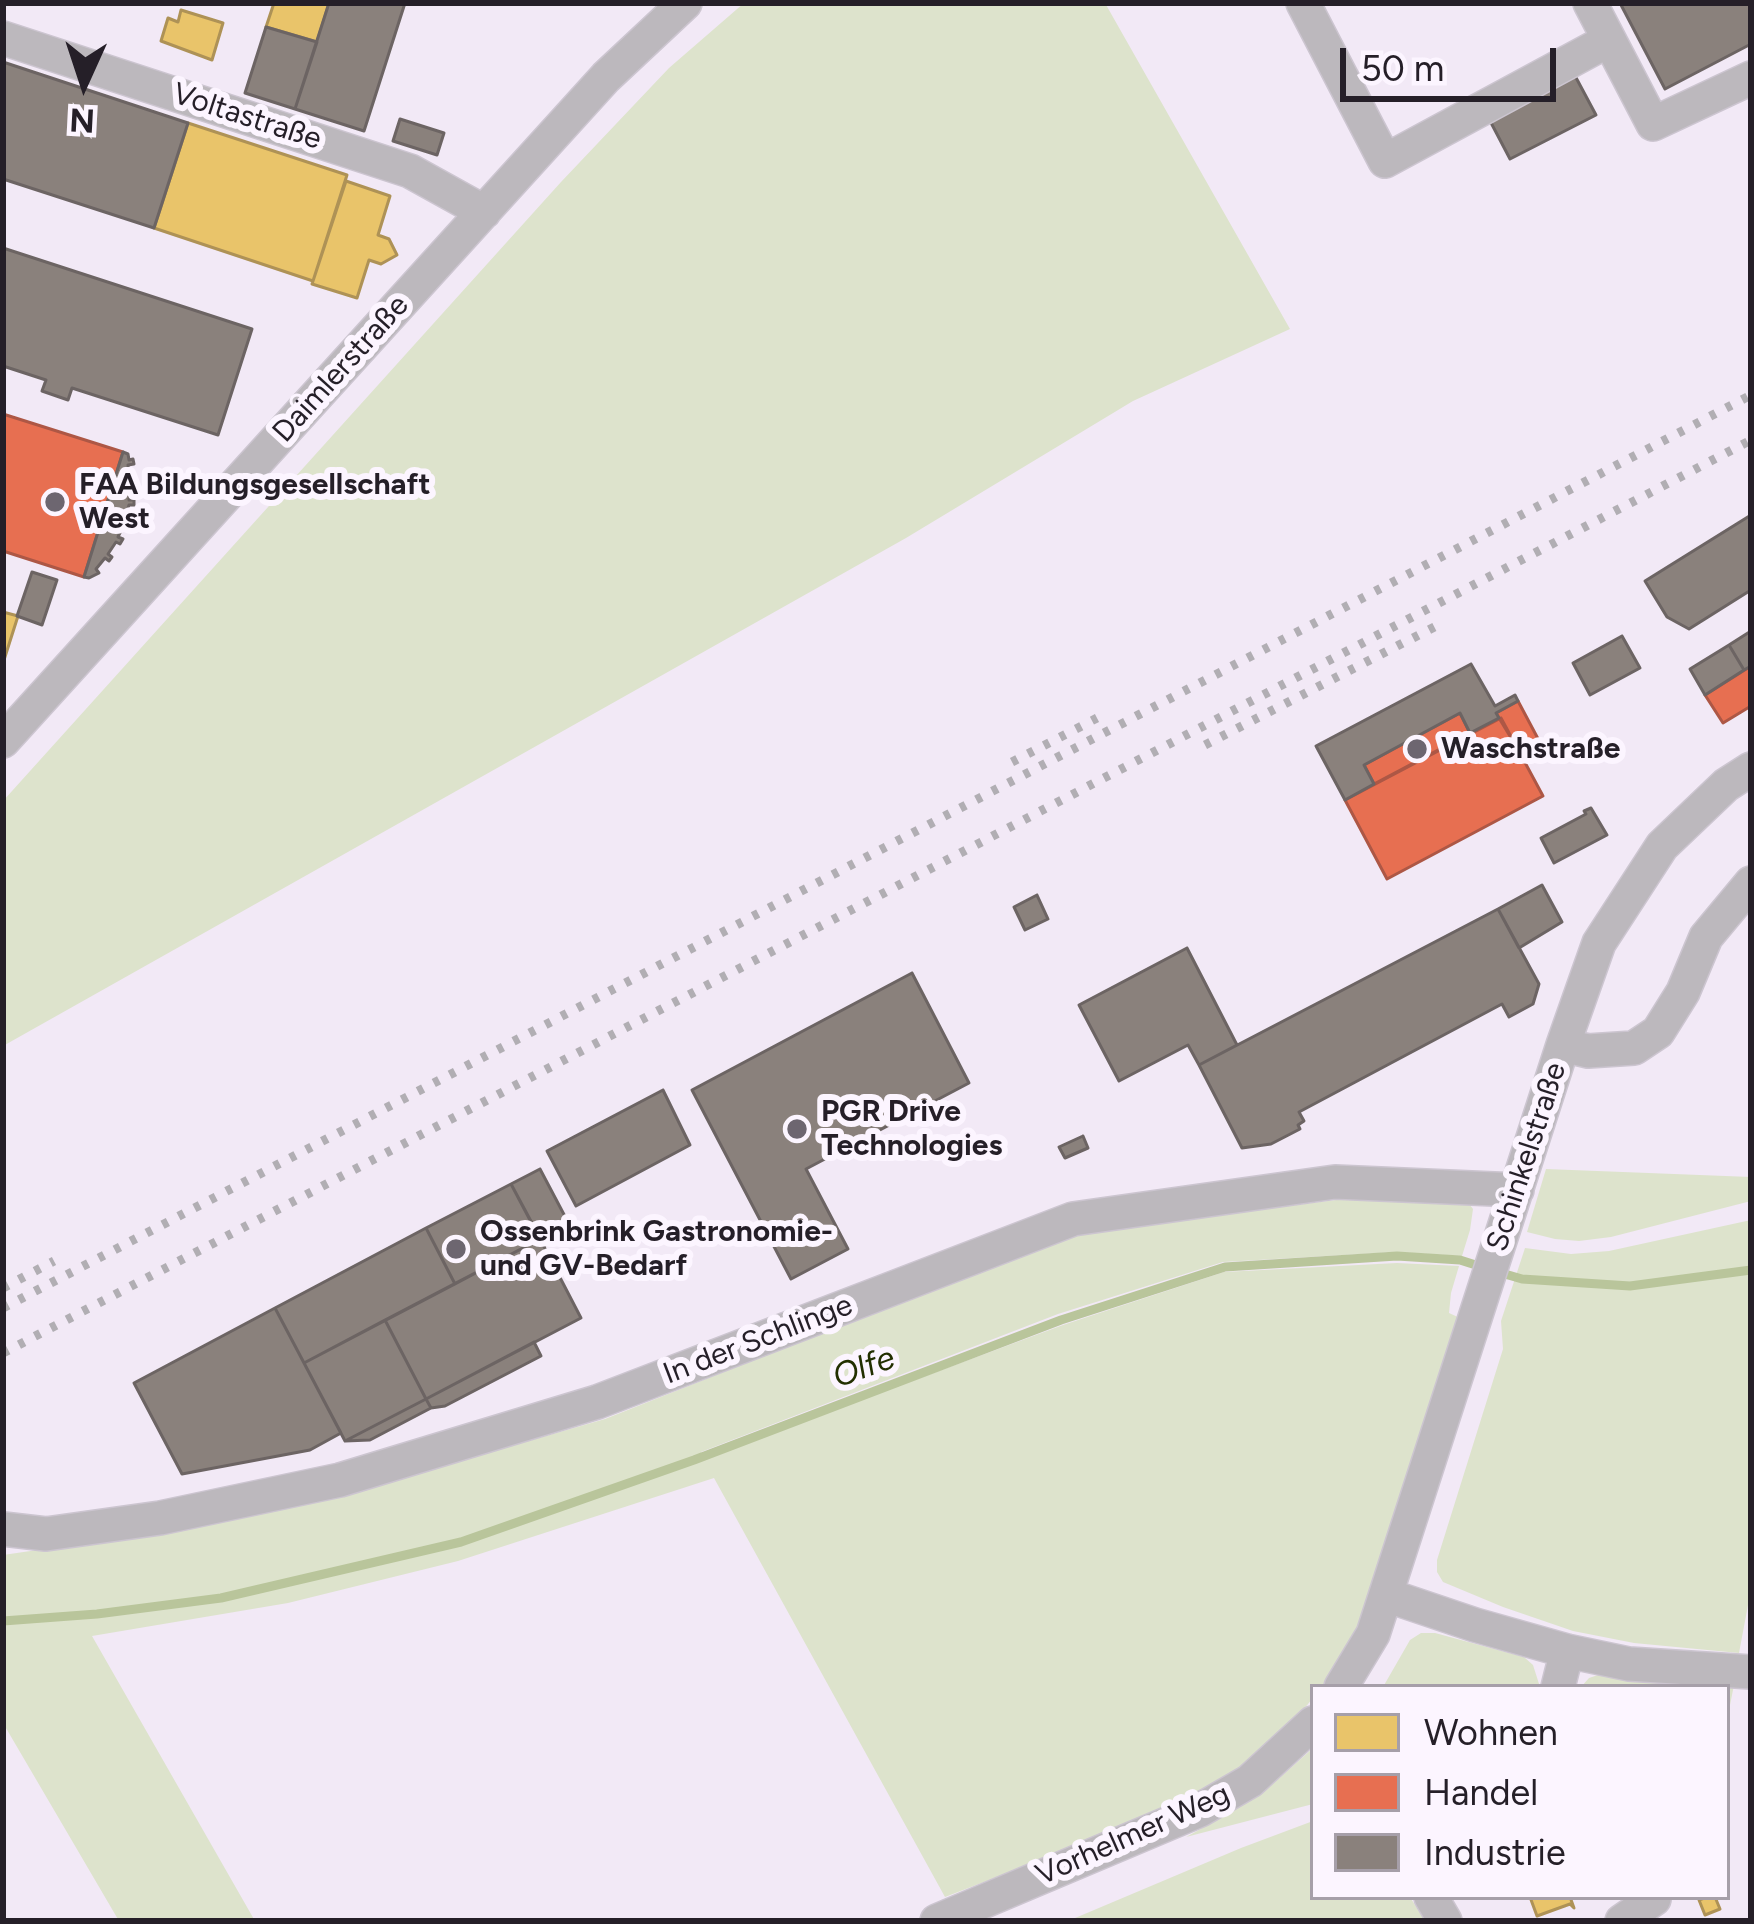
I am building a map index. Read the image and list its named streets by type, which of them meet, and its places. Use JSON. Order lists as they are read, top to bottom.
{
  "streets": {
    "street": [
      "Voltastraße",
      "Daimlerstraße",
      "Schinkelstraße",
      "In der Schlinge",
      "Vorhelmer Weg"
    ]
  },
  "crossings": [
    ["Voltastraße", "Daimlerstraße"],
    ["Schinkelstraße", "In der Schlinge"]
  ],
  "water": ["Olfe"],
  "places": [
    "FAA Bildungsgesellschaft West",
    "Waschstraße",
    "PGR Drive Technologies",
    "Ossenbrink Gastronomie- und GV-Bedarf"
  ],
  "legend": ["Wohnen", "Handel", "Industrie"],
  "scale_bar": "50 m",
  "north": "bottom"
}
